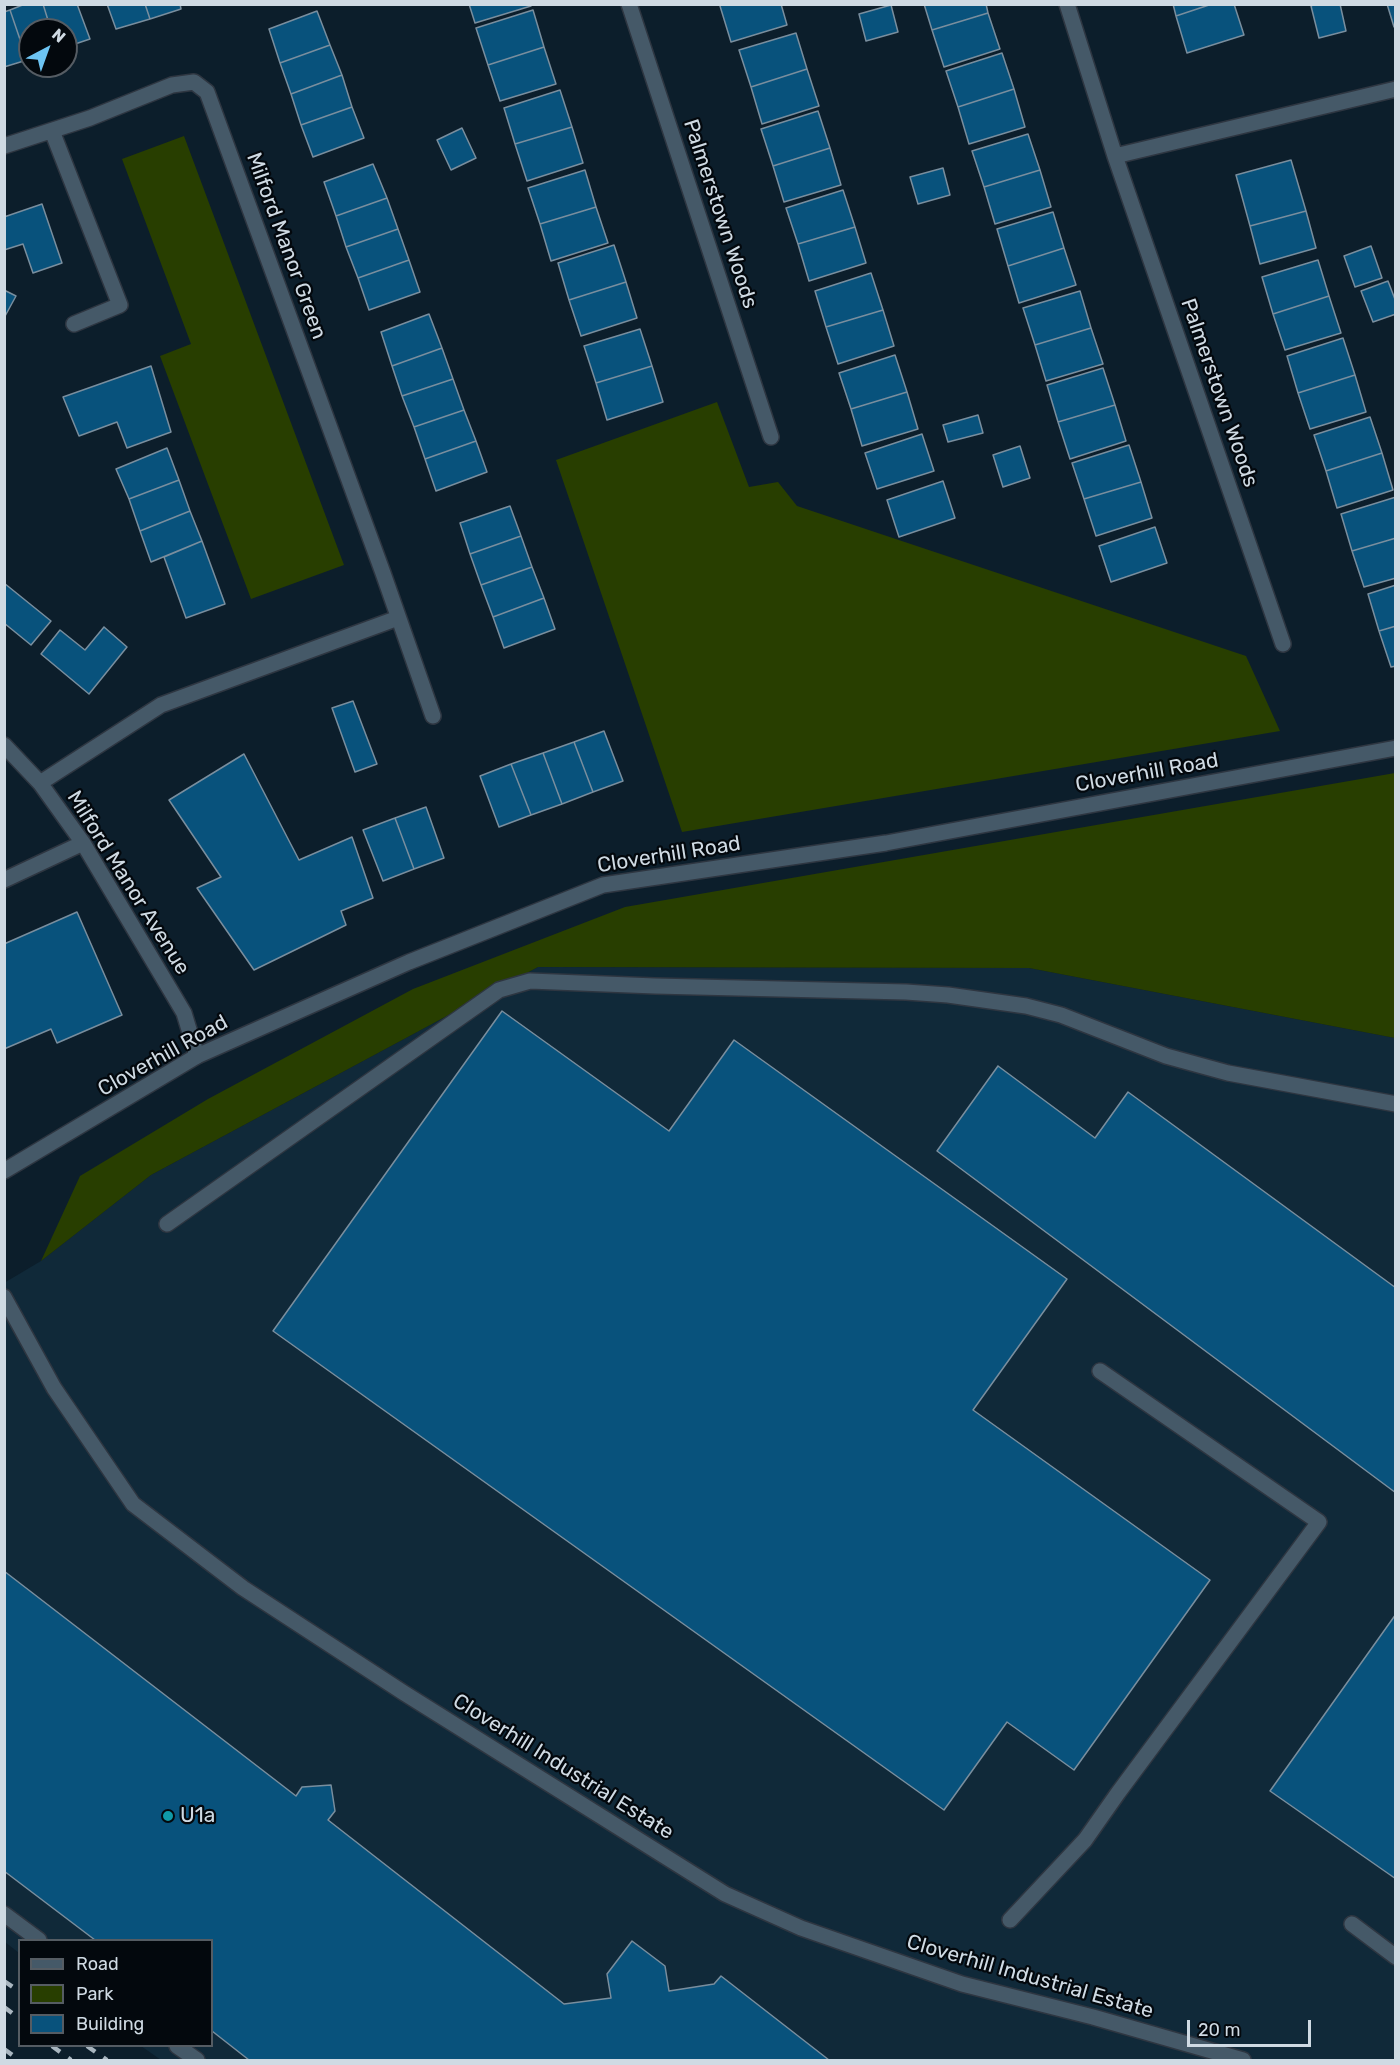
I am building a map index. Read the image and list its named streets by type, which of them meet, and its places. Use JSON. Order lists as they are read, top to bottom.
{
  "streets": {
    "street": [
      "Palmerstown Woods",
      "Milford Manor Green",
      "Cloverhill Road",
      "Milford Manor Avenue",
      "Cloverhill Industrial Estate"
    ]
  },
  "crossings": [
    ["Cloverhill Road", "Milford Manor Avenue"]
  ],
  "places": ["U1a"],
  "legend": ["Road", "Park", "Building"],
  "scale_bar": "20 m",
  "north": "top right"
}
